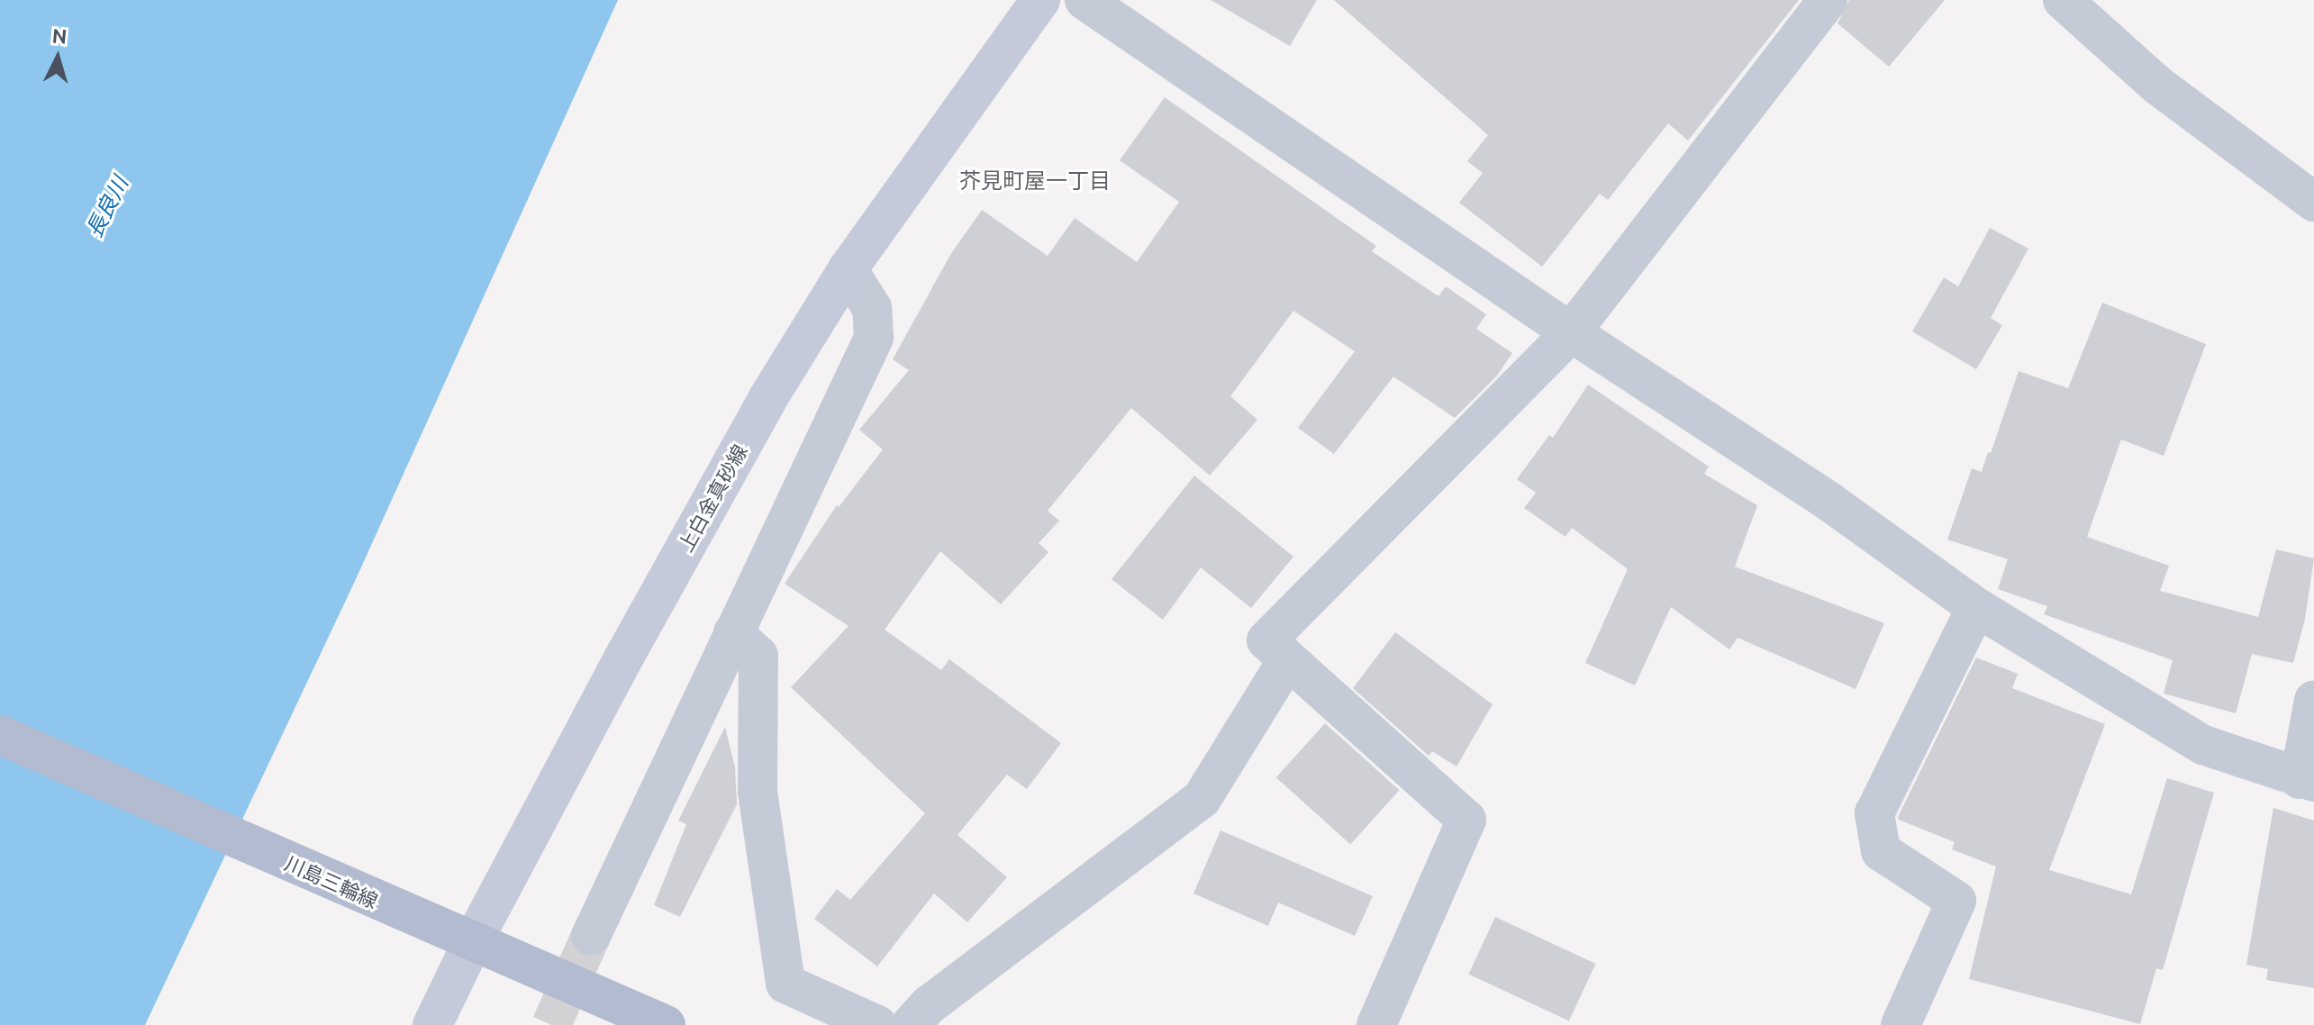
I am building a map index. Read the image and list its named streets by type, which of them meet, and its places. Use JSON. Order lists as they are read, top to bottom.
{
  "streets": {
    "main road": ["上白金真砂線", "川島三輪線"]
  },
  "crossings": [
    ["上白金真砂線", "川島三輪線"]
  ],
  "districts": ["芥見町屋一丁目"],
  "water": ["長良川"],
  "north": "top"
}
